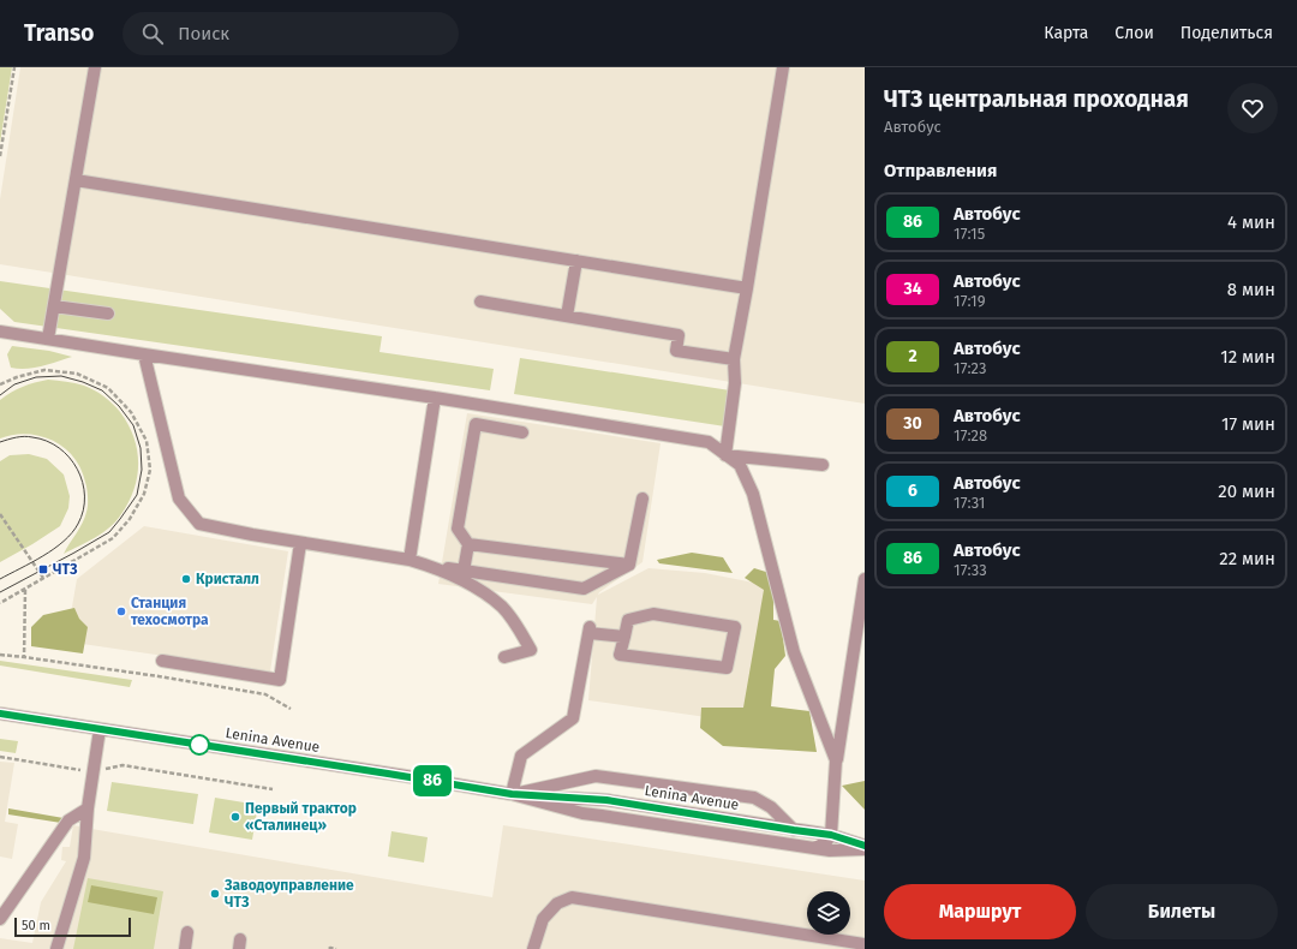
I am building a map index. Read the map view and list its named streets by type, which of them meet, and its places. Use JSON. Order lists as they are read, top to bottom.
{
  "streets": {
    "street": ["Lenina Avenue"]
  },
  "places": {
    "transit": ["ЧТЗ"],
    "other": [
      "Кристалл",
      "Станция техосмотра",
      "Первый трактор «Сталинец»",
      "Заводоуправление ЧТЗ"
    ]
  },
  "lines": ["bus line 86"],
  "scale_bar": "50 m",
  "page": {
    "header": "Transo",
    "search": "Поиск",
    "nav": ["Карта", "Слои", "Поделиться"],
    "on_map": "86",
    "heading": [
      ["ЧТЗ центральная проходная", "Автобус"],
      "Отправления"
    ],
    "list": [
      {
        "mark": "86",
        "name": "Автобус",
        "note": "17:15",
        "value": "4 мин"
      },
      {
        "mark": "34",
        "name": "Автобус",
        "note": "17:19",
        "value": "8 мин"
      },
      {
        "mark": "2",
        "name": "Автобус",
        "note": "17:23",
        "value": "12 мин"
      },
      {
        "mark": "30",
        "name": "Автобус",
        "note": "17:28",
        "value": "17 мин"
      },
      {
        "mark": "6",
        "name": "Автобус",
        "note": "17:31",
        "value": "20 мин"
      },
      {
        "mark": "86",
        "name": "Автобус",
        "note": "17:33",
        "value": "22 мин"
      }
    ],
    "buttons": ["Маршрут", "Билеты"],
    "scale": "50 m"
  }
}
